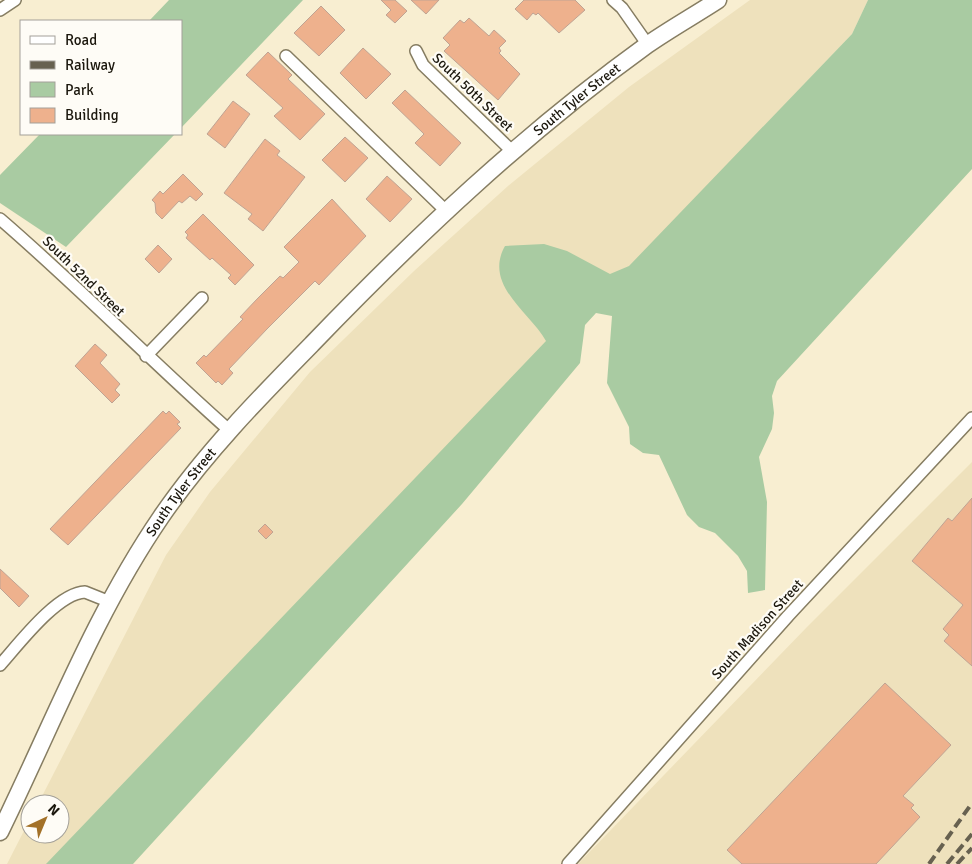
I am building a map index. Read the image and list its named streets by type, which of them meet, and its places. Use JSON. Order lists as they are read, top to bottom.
{
  "streets": {
    "main road": ["South Tyler Street"],
    "street": ["South 50th Street", "South 52nd Street", "South Madison Street"]
  },
  "crossings": [
    ["South 50th Street", "South Tyler Street"],
    ["South Tyler Street", "South 52nd Street"]
  ],
  "legend": [
    "Road",
    "Railway",
    "Park",
    "Building"
  ],
  "north": "top right"
}
